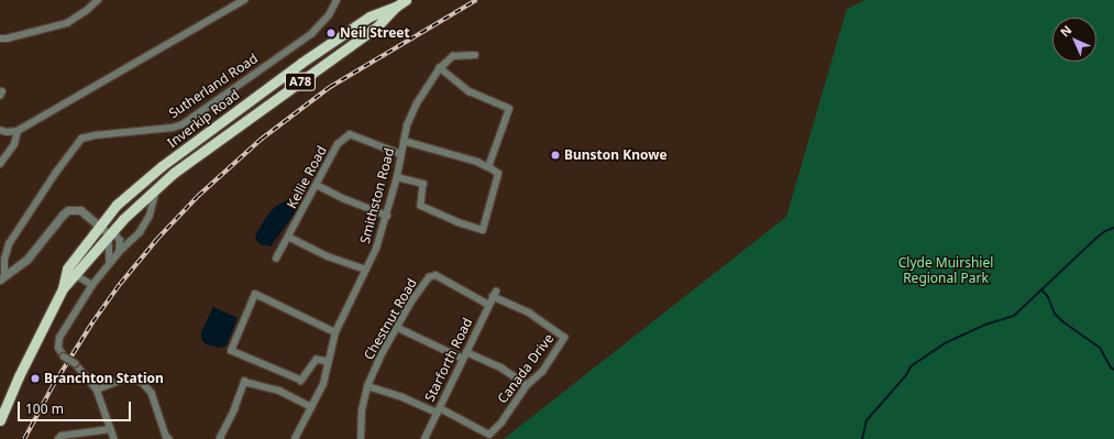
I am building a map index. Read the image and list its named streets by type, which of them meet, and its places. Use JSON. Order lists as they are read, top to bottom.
{
  "streets": {
    "highway": ["A78", "Inverkip Road"],
    "street": [
      "Sutherland Road",
      "Kellie Road",
      "Smithston Road",
      "Chestnut Road",
      "Starforth Road",
      "Canada Drive"
    ]
  },
  "crossings": [
    ["Kellie Road", "Smithston Road"],
    ["Chestnut Road", "Starforth Road"],
    ["Starforth Road", "Canada Drive"]
  ],
  "parks": ["Clyde Muirshiel Regional Park"],
  "places": ["Neil Street", "Bunston Knowe", "Branchton Station"],
  "scale_bar": "100 m",
  "north": "top left"
}
